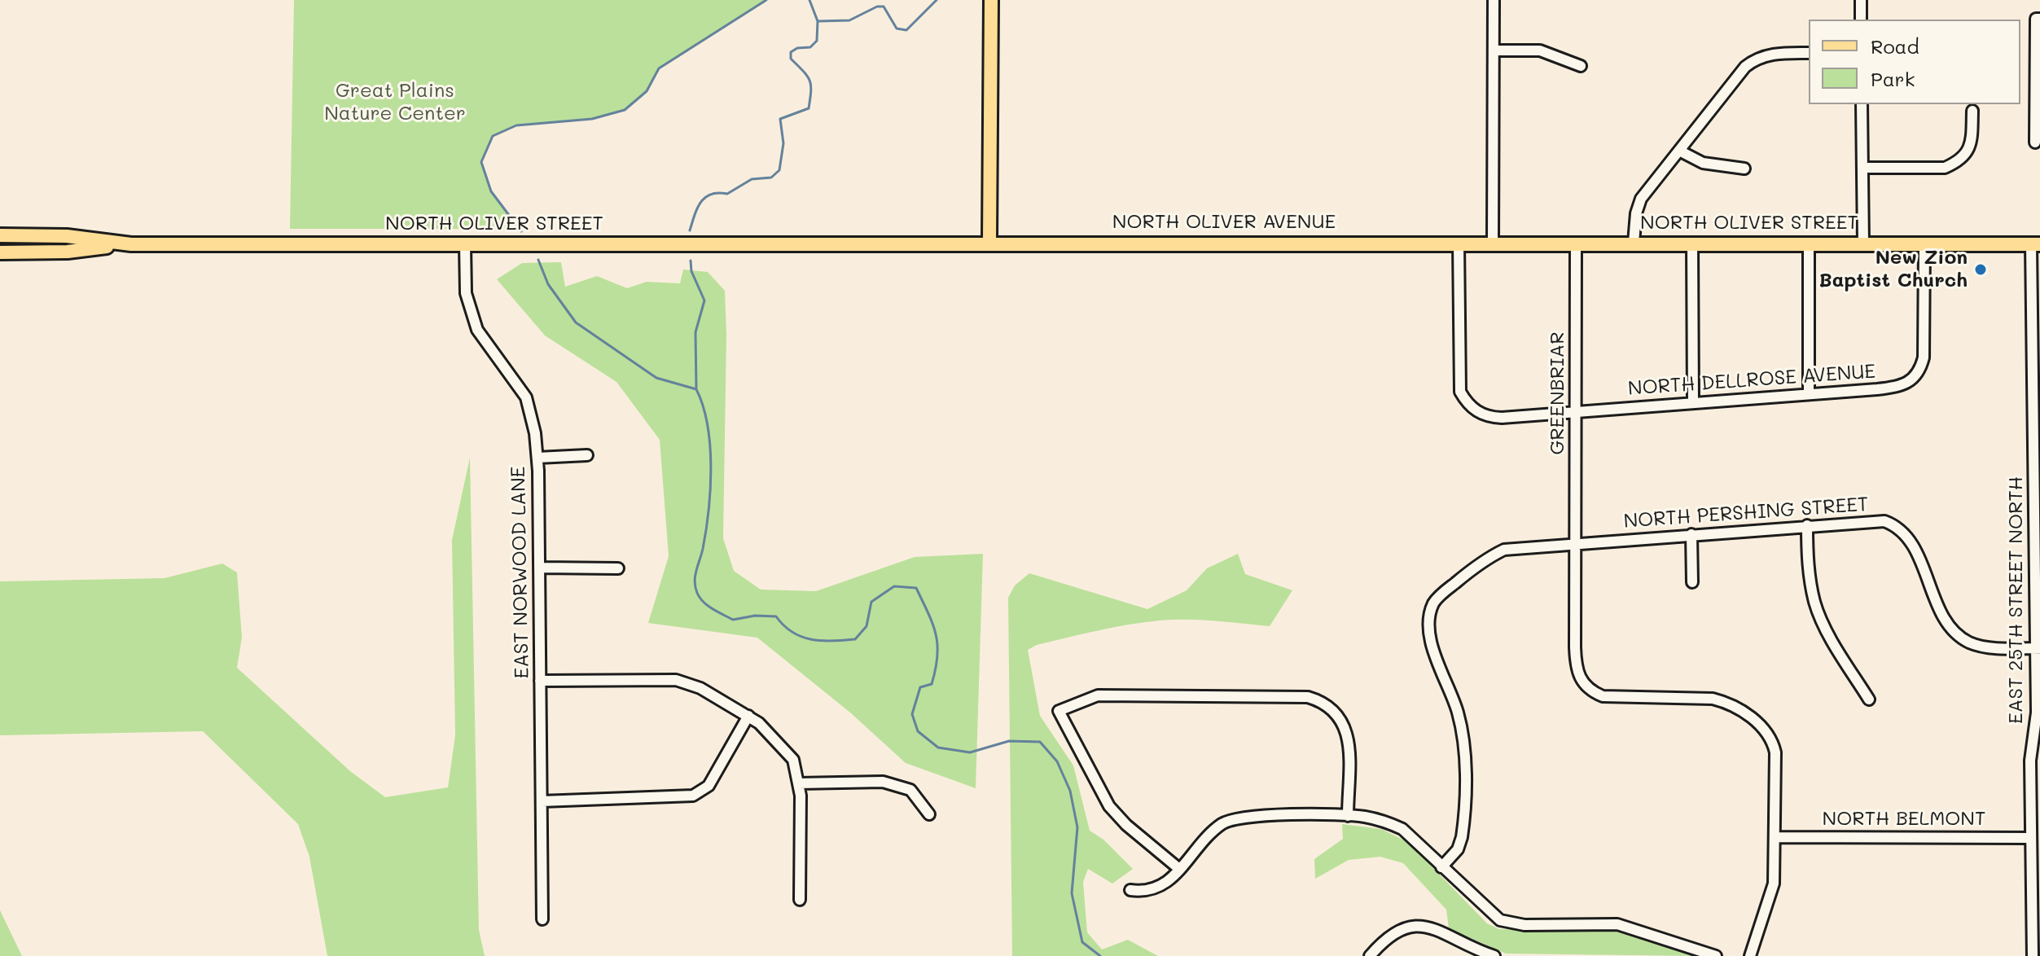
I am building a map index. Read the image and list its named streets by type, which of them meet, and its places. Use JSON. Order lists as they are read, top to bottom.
{
  "streets": {
    "main road": ["NORTH OLIVER AVENUE", "NORTH OLIVER STREET"],
    "street": [
      "NORTH DELLROSE AVENUE",
      "GREENBRIAR",
      "NORTH PERSHING STREET",
      "EAST NORWOOD LANE",
      "EAST 25TH STREET NORTH",
      "NORTH BELMONT"
    ]
  },
  "crossings": [
    ["NORTH OLIVER AVENUE", "NORTH OLIVER STREET"],
    ["NORTH OLIVER AVENUE", "NORTH DELLROSE AVENUE"],
    ["NORTH OLIVER STREET", "NORTH DELLROSE AVENUE"],
    ["NORTH OLIVER STREET", "GREENBRIAR"],
    ["NORTH OLIVER STREET", "EAST NORWOOD LANE"],
    ["NORTH OLIVER STREET", "EAST 25TH STREET NORTH"],
    ["NORTH DELLROSE AVENUE", "GREENBRIAR"],
    ["GREENBRIAR", "NORTH PERSHING STREET"],
    ["GREENBRIAR", "NORTH BELMONT"],
    ["NORTH PERSHING STREET", "EAST 25TH STREET NORTH"],
    ["EAST 25TH STREET NORTH", "NORTH BELMONT"]
  ],
  "parks": ["Great Plains Nature Center"],
  "places": ["New Zion Baptist Church"],
  "legend": ["Road", "Park"]
}
